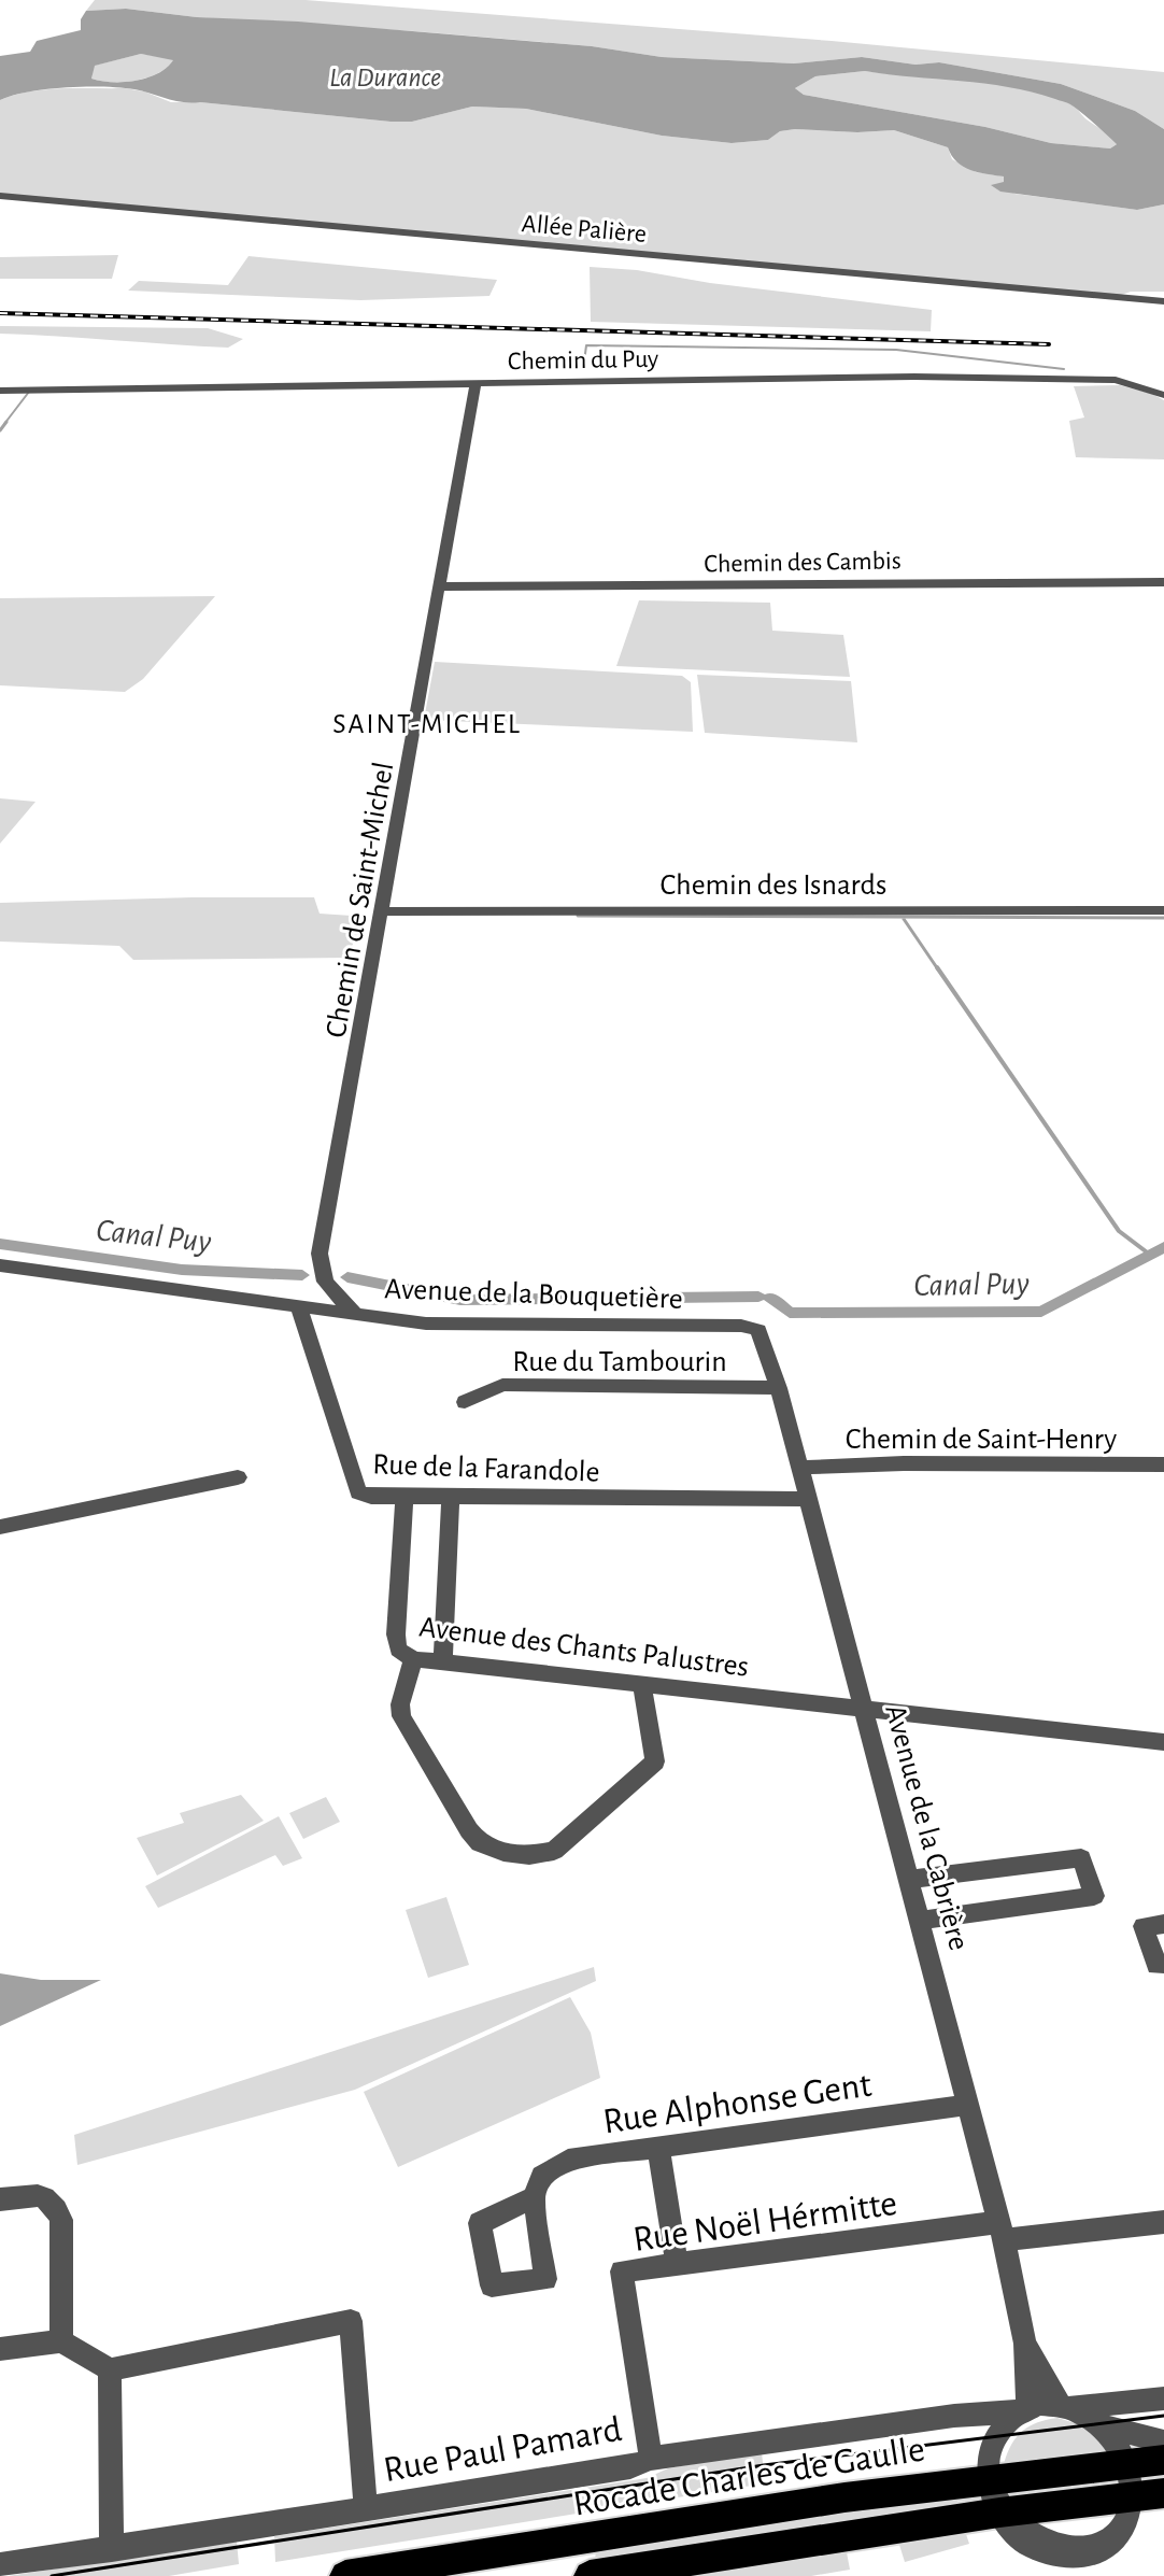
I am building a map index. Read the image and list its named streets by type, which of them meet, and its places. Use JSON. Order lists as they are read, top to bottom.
{
  "streets": {
    "main road": ["Rocade Charles de Gaulle"],
    "street": [
      "Allée Palière",
      "Chemin du Puy",
      "Chemin des Cambis",
      "Chemin des Isnards",
      "Chemin de Saint-Michel",
      "Avenue de la Bouquetière",
      "Rue du Tambourin",
      "Chemin de Saint-Henry",
      "Rue de la Farandole",
      "Avenue des Chants Palustres",
      "Avenue de la Cabrière",
      "Rue Alphonse Gent",
      "Rue Noël Hérmitte",
      "Rue Paul Pamard"
    ]
  },
  "crossings": [
    ["Chemin du Puy", "Chemin de Saint-Michel"],
    ["Chemin des Cambis", "Chemin de Saint-Michel"],
    ["Chemin des Isnards", "Chemin de Saint-Michel"],
    ["Chemin de Saint-Michel", "Avenue de la Bouquetière"],
    ["Avenue de la Bouquetière", "Rue de la Farandole"],
    ["Avenue de la Bouquetière", "Avenue de la Cabrière"],
    ["Rue du Tambourin", "Avenue de la Cabrière"],
    ["Chemin de Saint-Henry", "Avenue de la Cabrière"],
    ["Rue de la Farandole", "Avenue des Chants Palustres"],
    ["Rue de la Farandole", "Avenue de la Cabrière"],
    ["Avenue des Chants Palustres", "Avenue de la Cabrière"],
    ["Avenue de la Cabrière", "Rue Alphonse Gent"],
    ["Avenue de la Cabrière", "Rue Noël Hérmitte"],
    ["Avenue de la Cabrière", "Rue Paul Pamard"],
    ["Rue Noël Hérmitte", "Rue Paul Pamard"]
  ],
  "districts": ["SAINT-MICHEL"],
  "water": ["La Durance", "Canal Puy"]
}
